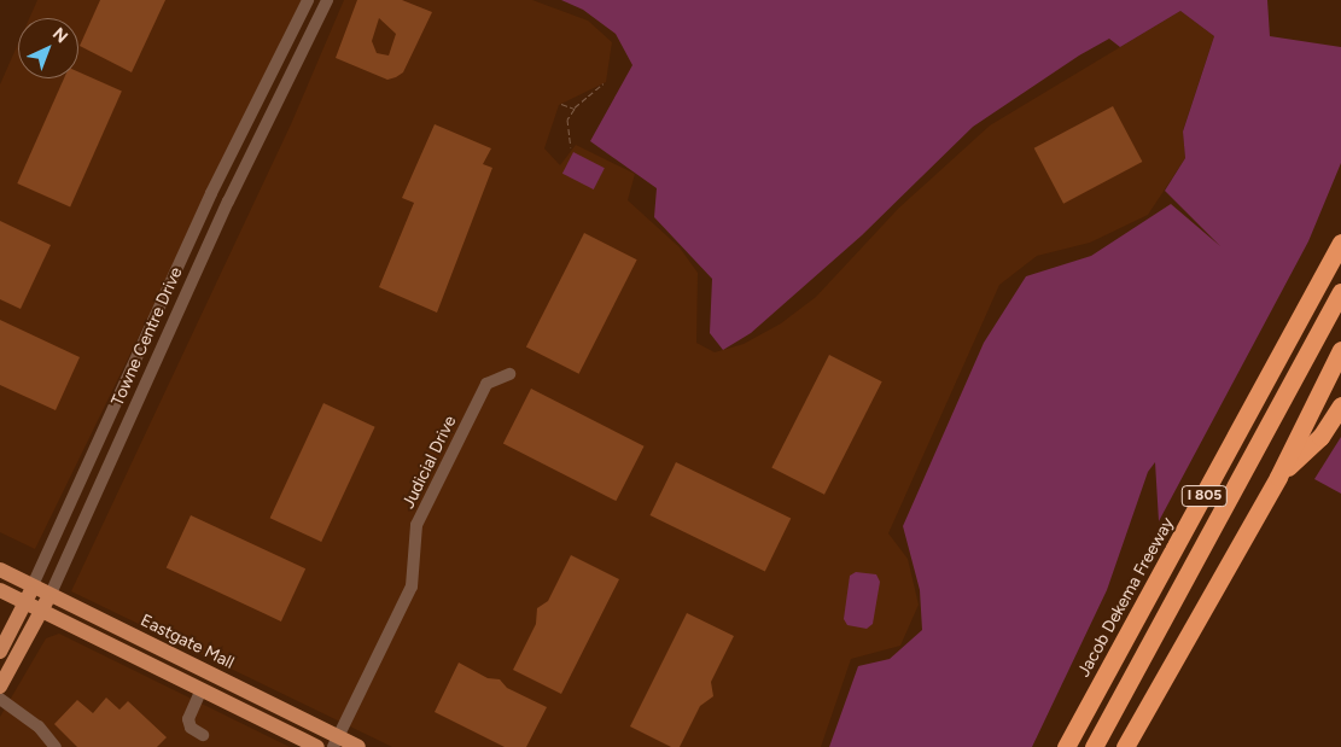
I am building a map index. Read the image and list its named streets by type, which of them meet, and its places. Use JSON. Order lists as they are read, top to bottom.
{
  "streets": {
    "highway": ["I 805", "Jacob Dekema Freeway"],
    "main road": ["Towne Centre Drive", "Eastgate Mall"],
    "street": ["Judicial Drive"]
  },
  "crossings": [
    ["Towne Centre Drive", "Eastgate Mall"],
    ["Judicial Drive", "Eastgate Mall"]
  ],
  "north": "top right"
}
